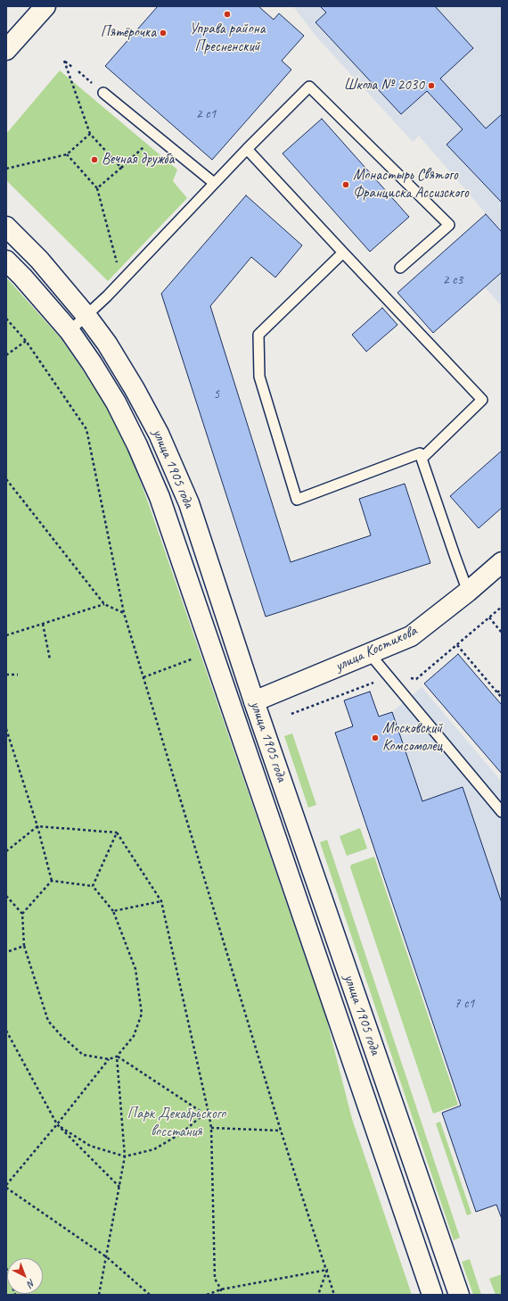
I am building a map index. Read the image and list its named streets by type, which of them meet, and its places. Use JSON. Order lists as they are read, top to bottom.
{
  "streets": {
    "main road": ["улица 1905 года", "улица Костикова"]
  },
  "crossings": [
    ["улица 1905 года", "улица Костикова"]
  ],
  "parks": ["Парк Декабрьского восстания"],
  "places": [
    "Управа района Пресненский",
    "Пятёрочка",
    "Школа № 2030",
    "Вечная дружба",
    "Монастырь Святого Франциска Ассизского",
    "Московский Комсомолец"
  ],
  "house_numbers": [
    "2 с1",
    "2 с3",
    "5",
    "7 с1"
  ],
  "north": "bottom right"
}
